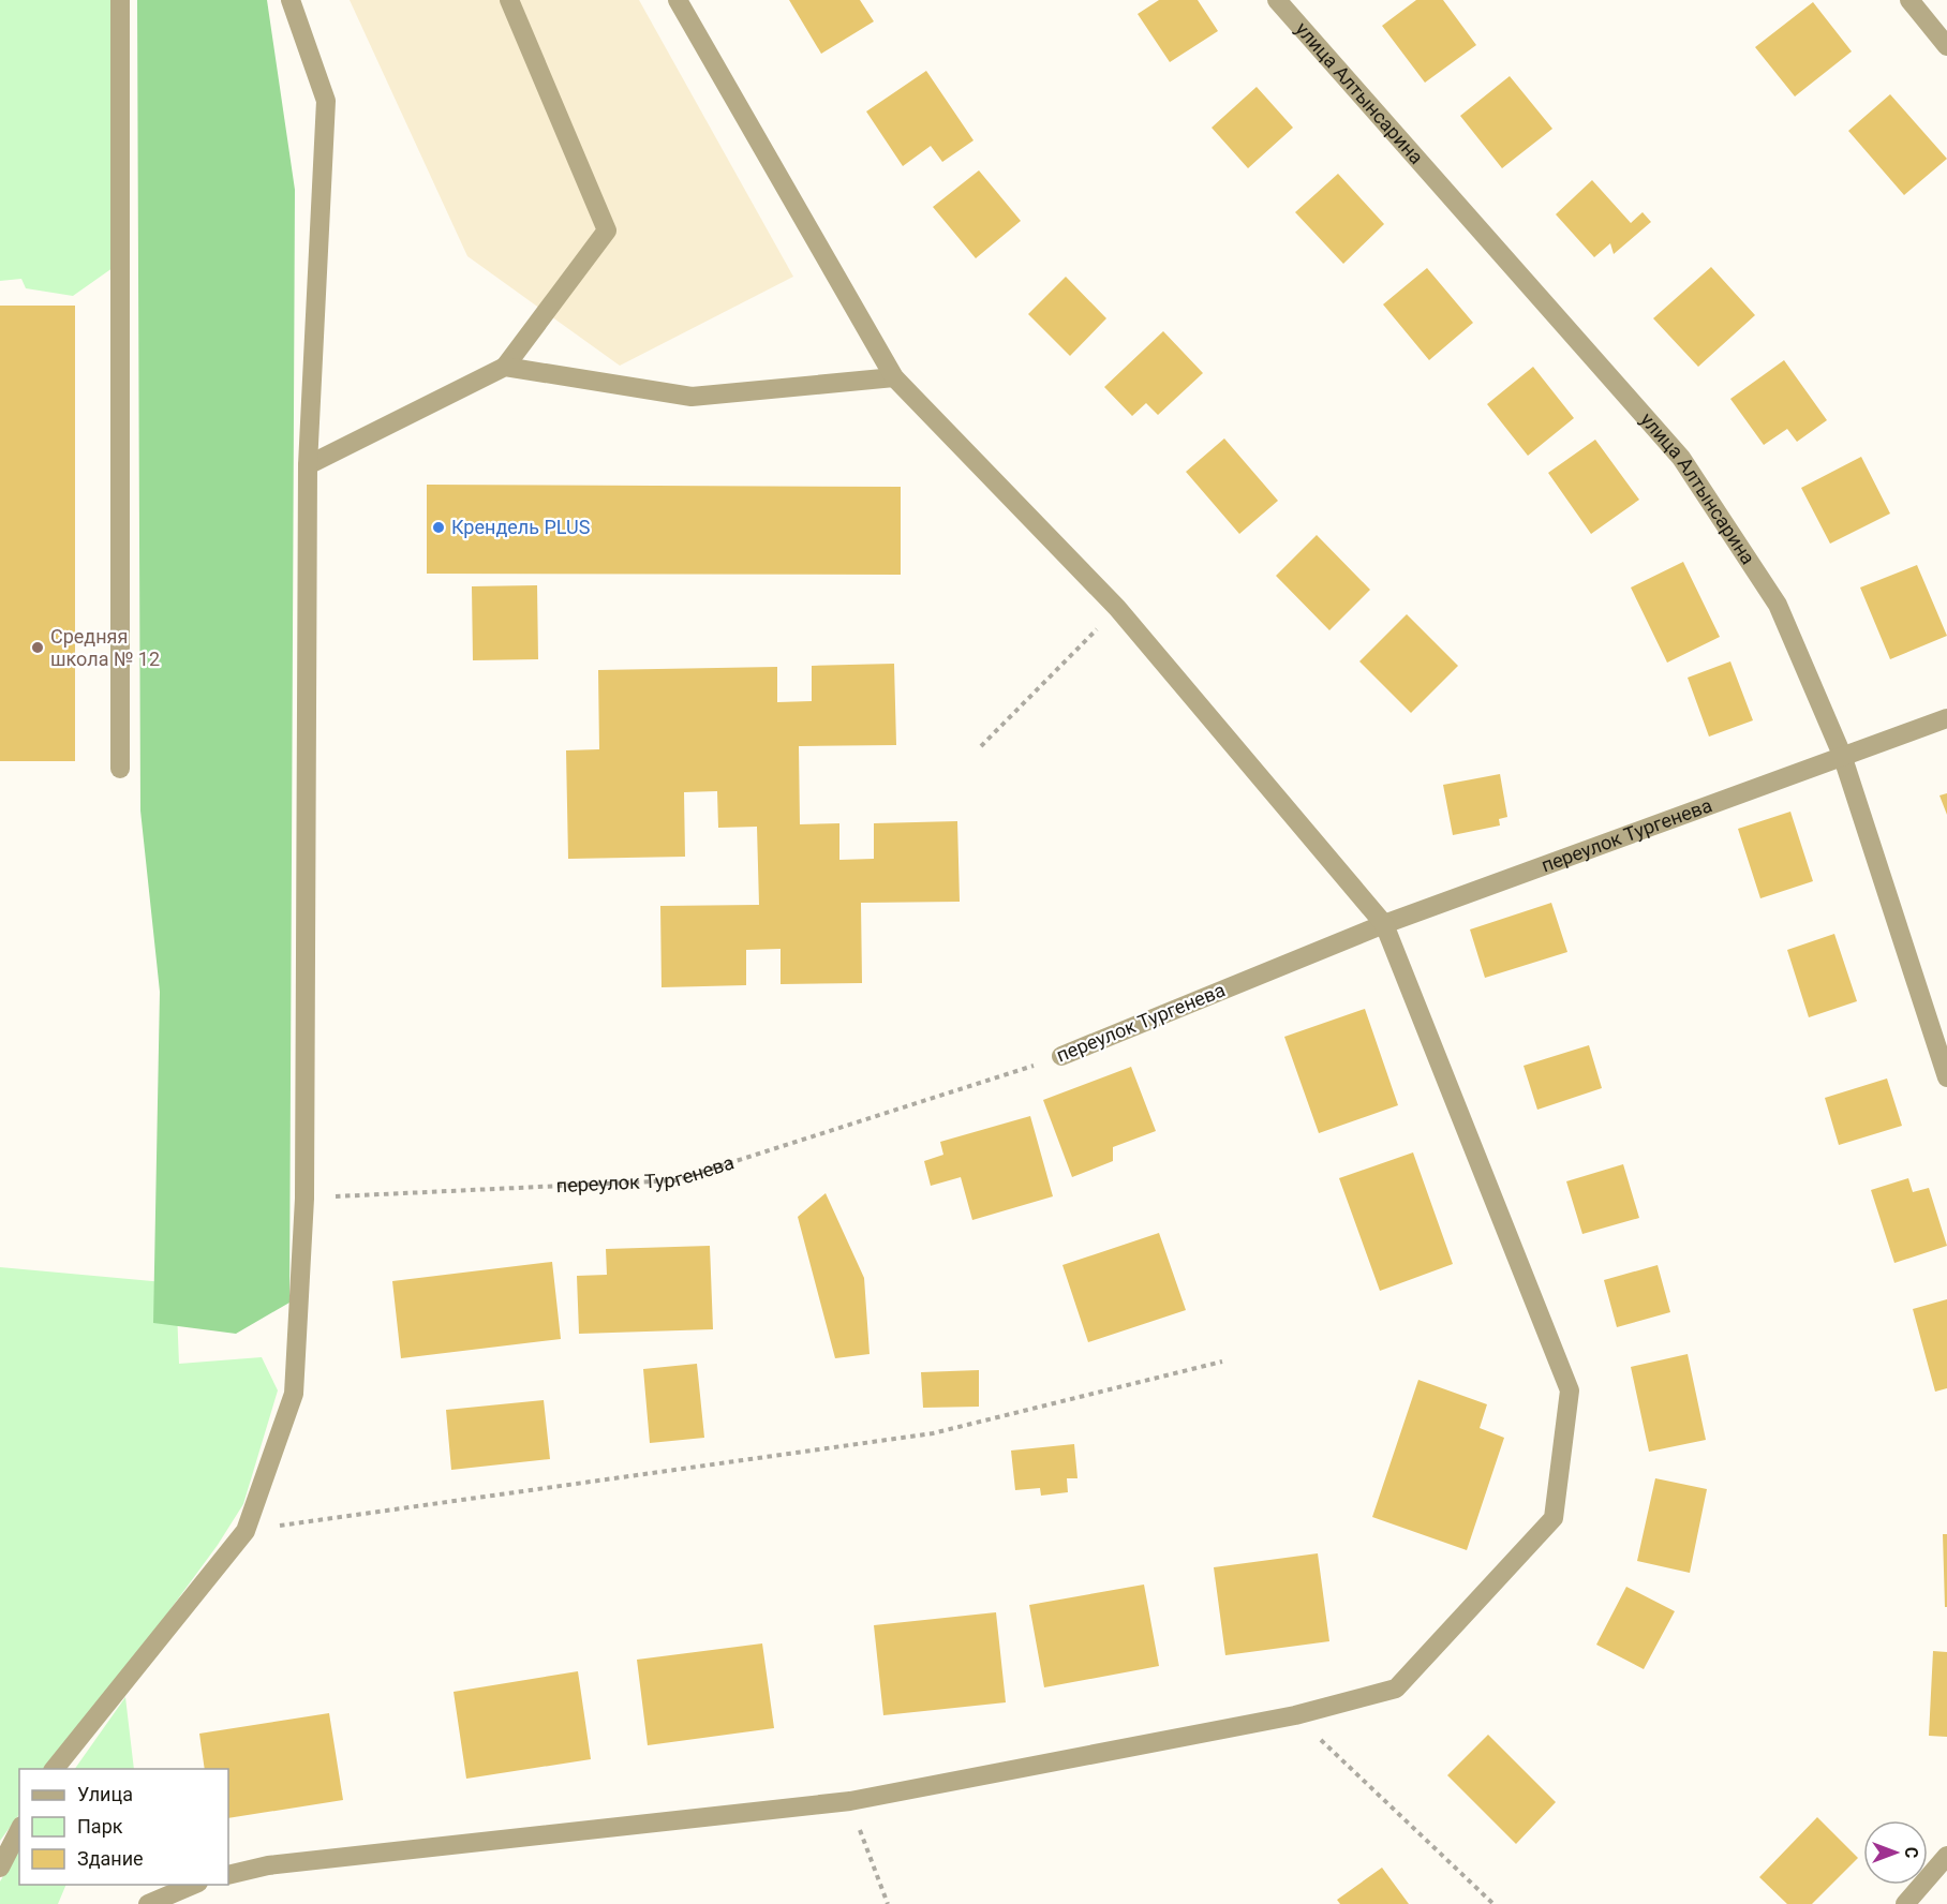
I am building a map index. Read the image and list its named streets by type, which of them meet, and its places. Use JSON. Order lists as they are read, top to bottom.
{
  "streets": {
    "lane": ["улица Алтынсарина", "переулок Тургенева"]
  },
  "crossings": [
    ["улица Алтынсарина", "переулок Тургенева"]
  ],
  "places": ["Крендель PLUS", "Средняя школа № 12"],
  "legend": ["Улица", "Парк", "Здание"],
  "north": "right"
}
